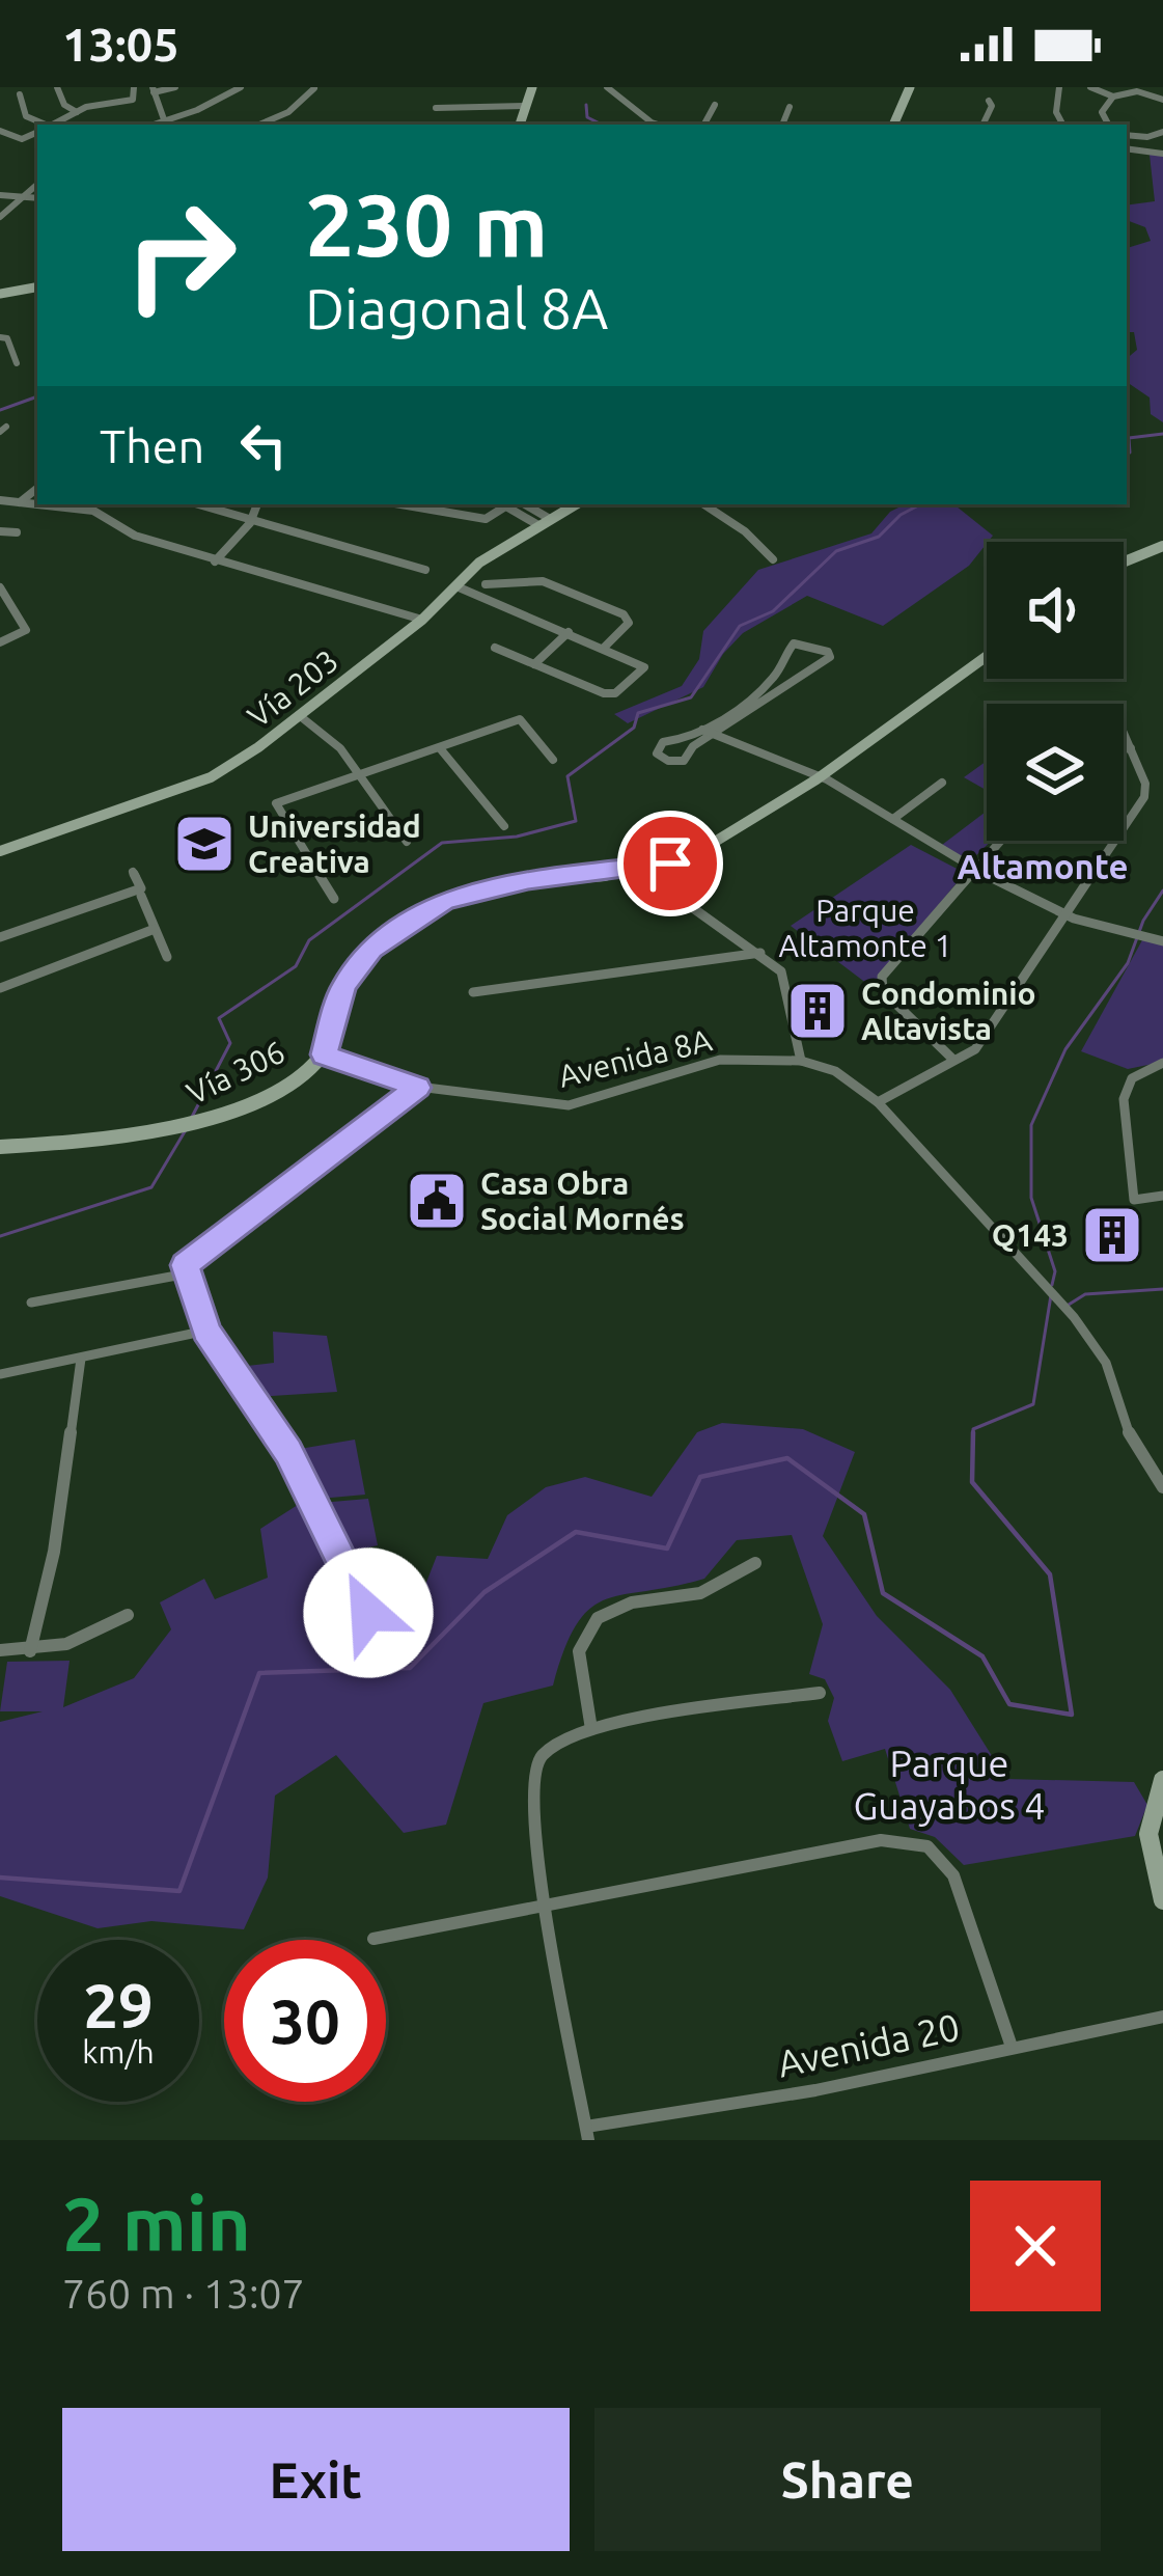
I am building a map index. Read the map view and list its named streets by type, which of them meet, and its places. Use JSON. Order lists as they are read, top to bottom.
{
  "streets": {
    "street": [
      "Vía 203",
      "Avenida 8A",
      "Vía 306",
      "Avenida 20"
    ]
  },
  "crossings": [
    ["Avenida 8A", "Vía 306"]
  ],
  "districts": ["Altamonte"],
  "parks": ["Parque Altamonte 1", "Parque Guayabos 4"],
  "places": {
    "school or university": ["Universidad Creativa"],
    "building": ["Condominio Altavista", "Q143"],
    "public building": ["Casa Obra Social Mornés"]
  },
  "page": {
    "status": "13:05",
    "turn": ["230 m", "Diagonal 8A"],
    "then": "Then",
    "speed": "29 km/h",
    "limit": "30",
    "heading": ["2 min", "760 m · 13:07"],
    "buttons": ["Exit", "Share"]
  }
}
